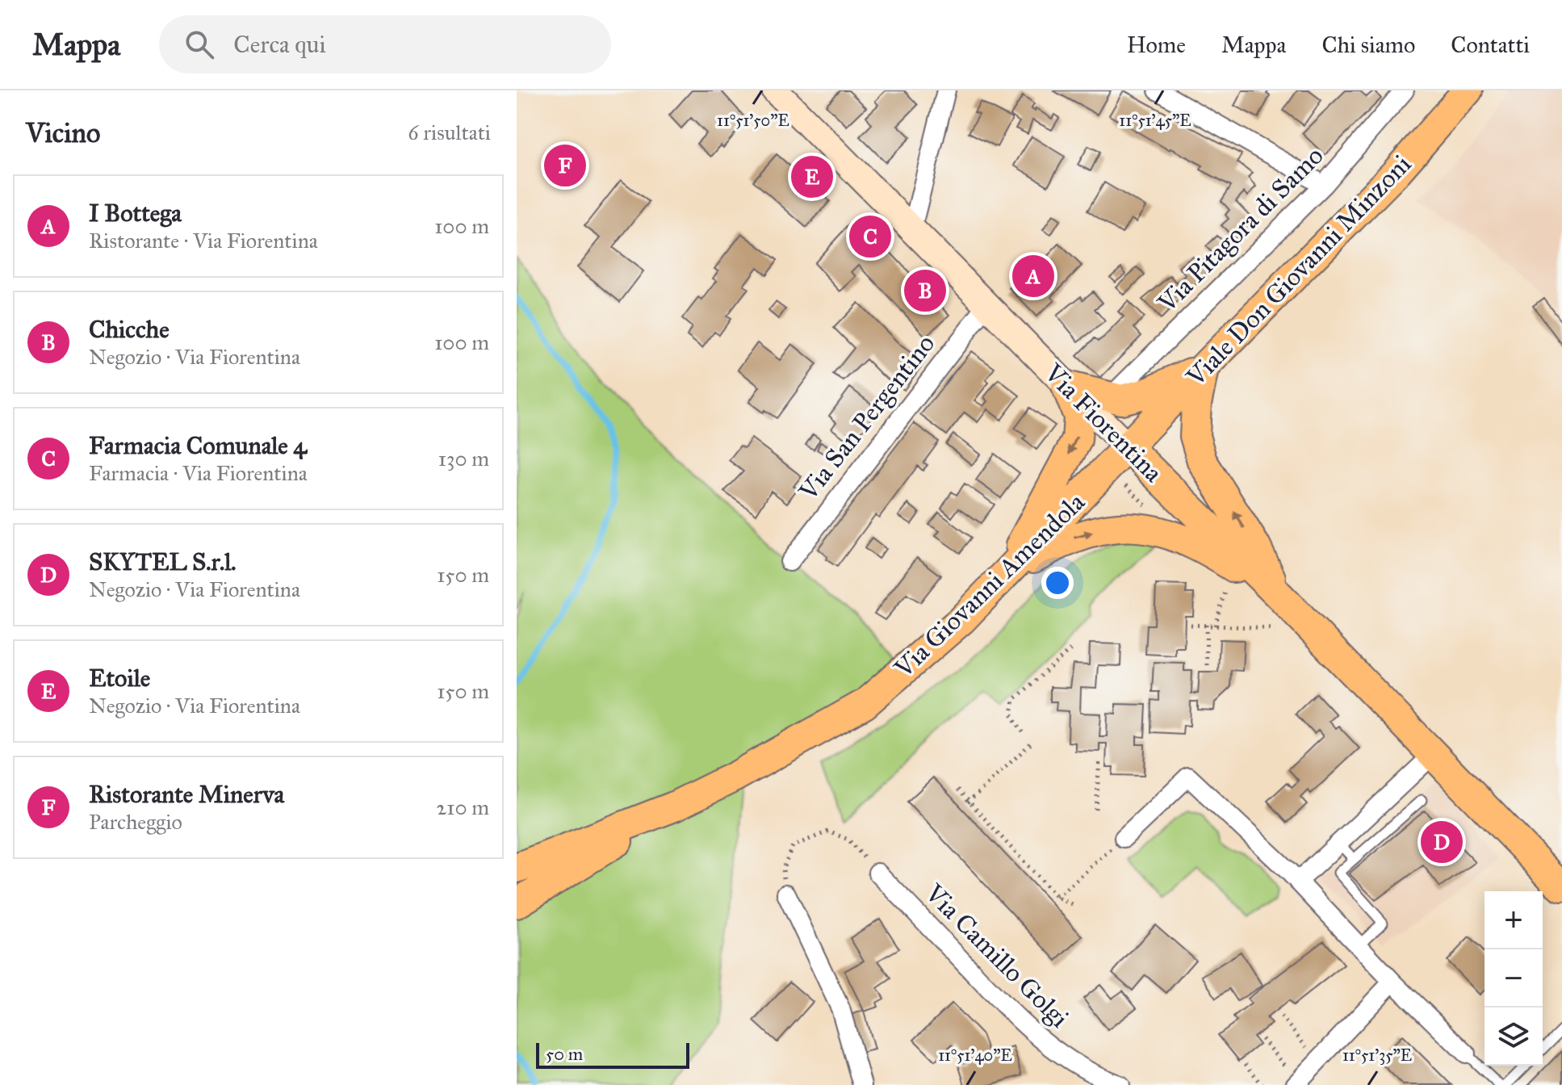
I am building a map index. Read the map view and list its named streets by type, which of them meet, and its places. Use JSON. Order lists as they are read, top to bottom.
{
  "streets": {
    "main road": ["Viale Don Giovanni Minzoni", "Via Fiorentina", "Via Giovanni Amendola"],
    "street": ["Via Pitagora di Samo", "Via San Pergentino", "Via Camillo Golgi"]
  },
  "crossings": [
    ["Viale Don Giovanni Minzoni", "Via Fiorentina"],
    ["Viale Don Giovanni Minzoni", "Via Giovanni Amendola"],
    ["Via San Pergentino", "Via Fiorentina"],
    ["Via Fiorentina", "Via Giovanni Amendola"]
  ],
  "scale_bar": "50 m",
  "page": {
    "header": "Mappa",
    "search": "Cerca qui",
    "nav": [
      "Home",
      "Mappa",
      "Chi siamo",
      "Contatti"
    ],
    "heading": ["Vicino", "6 risultati"],
    "pins": [
      "F",
      "E",
      "C",
      "A",
      "B",
      "D"
    ],
    "list": [
      {
        "mark": "A",
        "name": "I Bottega",
        "note": "Ristorante · Via Fiorentina",
        "value": "100 m"
      },
      {
        "mark": "B",
        "name": "Chicche",
        "note": "Negozio · Via Fiorentina",
        "value": "100 m"
      },
      {
        "mark": "C",
        "name": "Farmacia Comunale 4",
        "note": "Farmacia · Via Fiorentina",
        "value": "130 m"
      },
      {
        "mark": "D",
        "name": "SKYTEL S.r.l.",
        "note": "Negozio · Via Fiorentina",
        "value": "150 m"
      },
      {
        "mark": "E",
        "name": "Etoile",
        "note": "Negozio · Via Fiorentina",
        "value": "150 m"
      },
      {
        "mark": "F",
        "name": "Ristorante Minerva",
        "note": "Parcheggio",
        "value": "210 m"
      }
    ],
    "map_buttons": ["+", "−"],
    "scale": "50 m"
  },
  "coordinates": [
    "11°51'45\"E",
    "11°51'50\"E",
    "11°51'40\"E",
    "11°51'35\"E"
  ]
}
